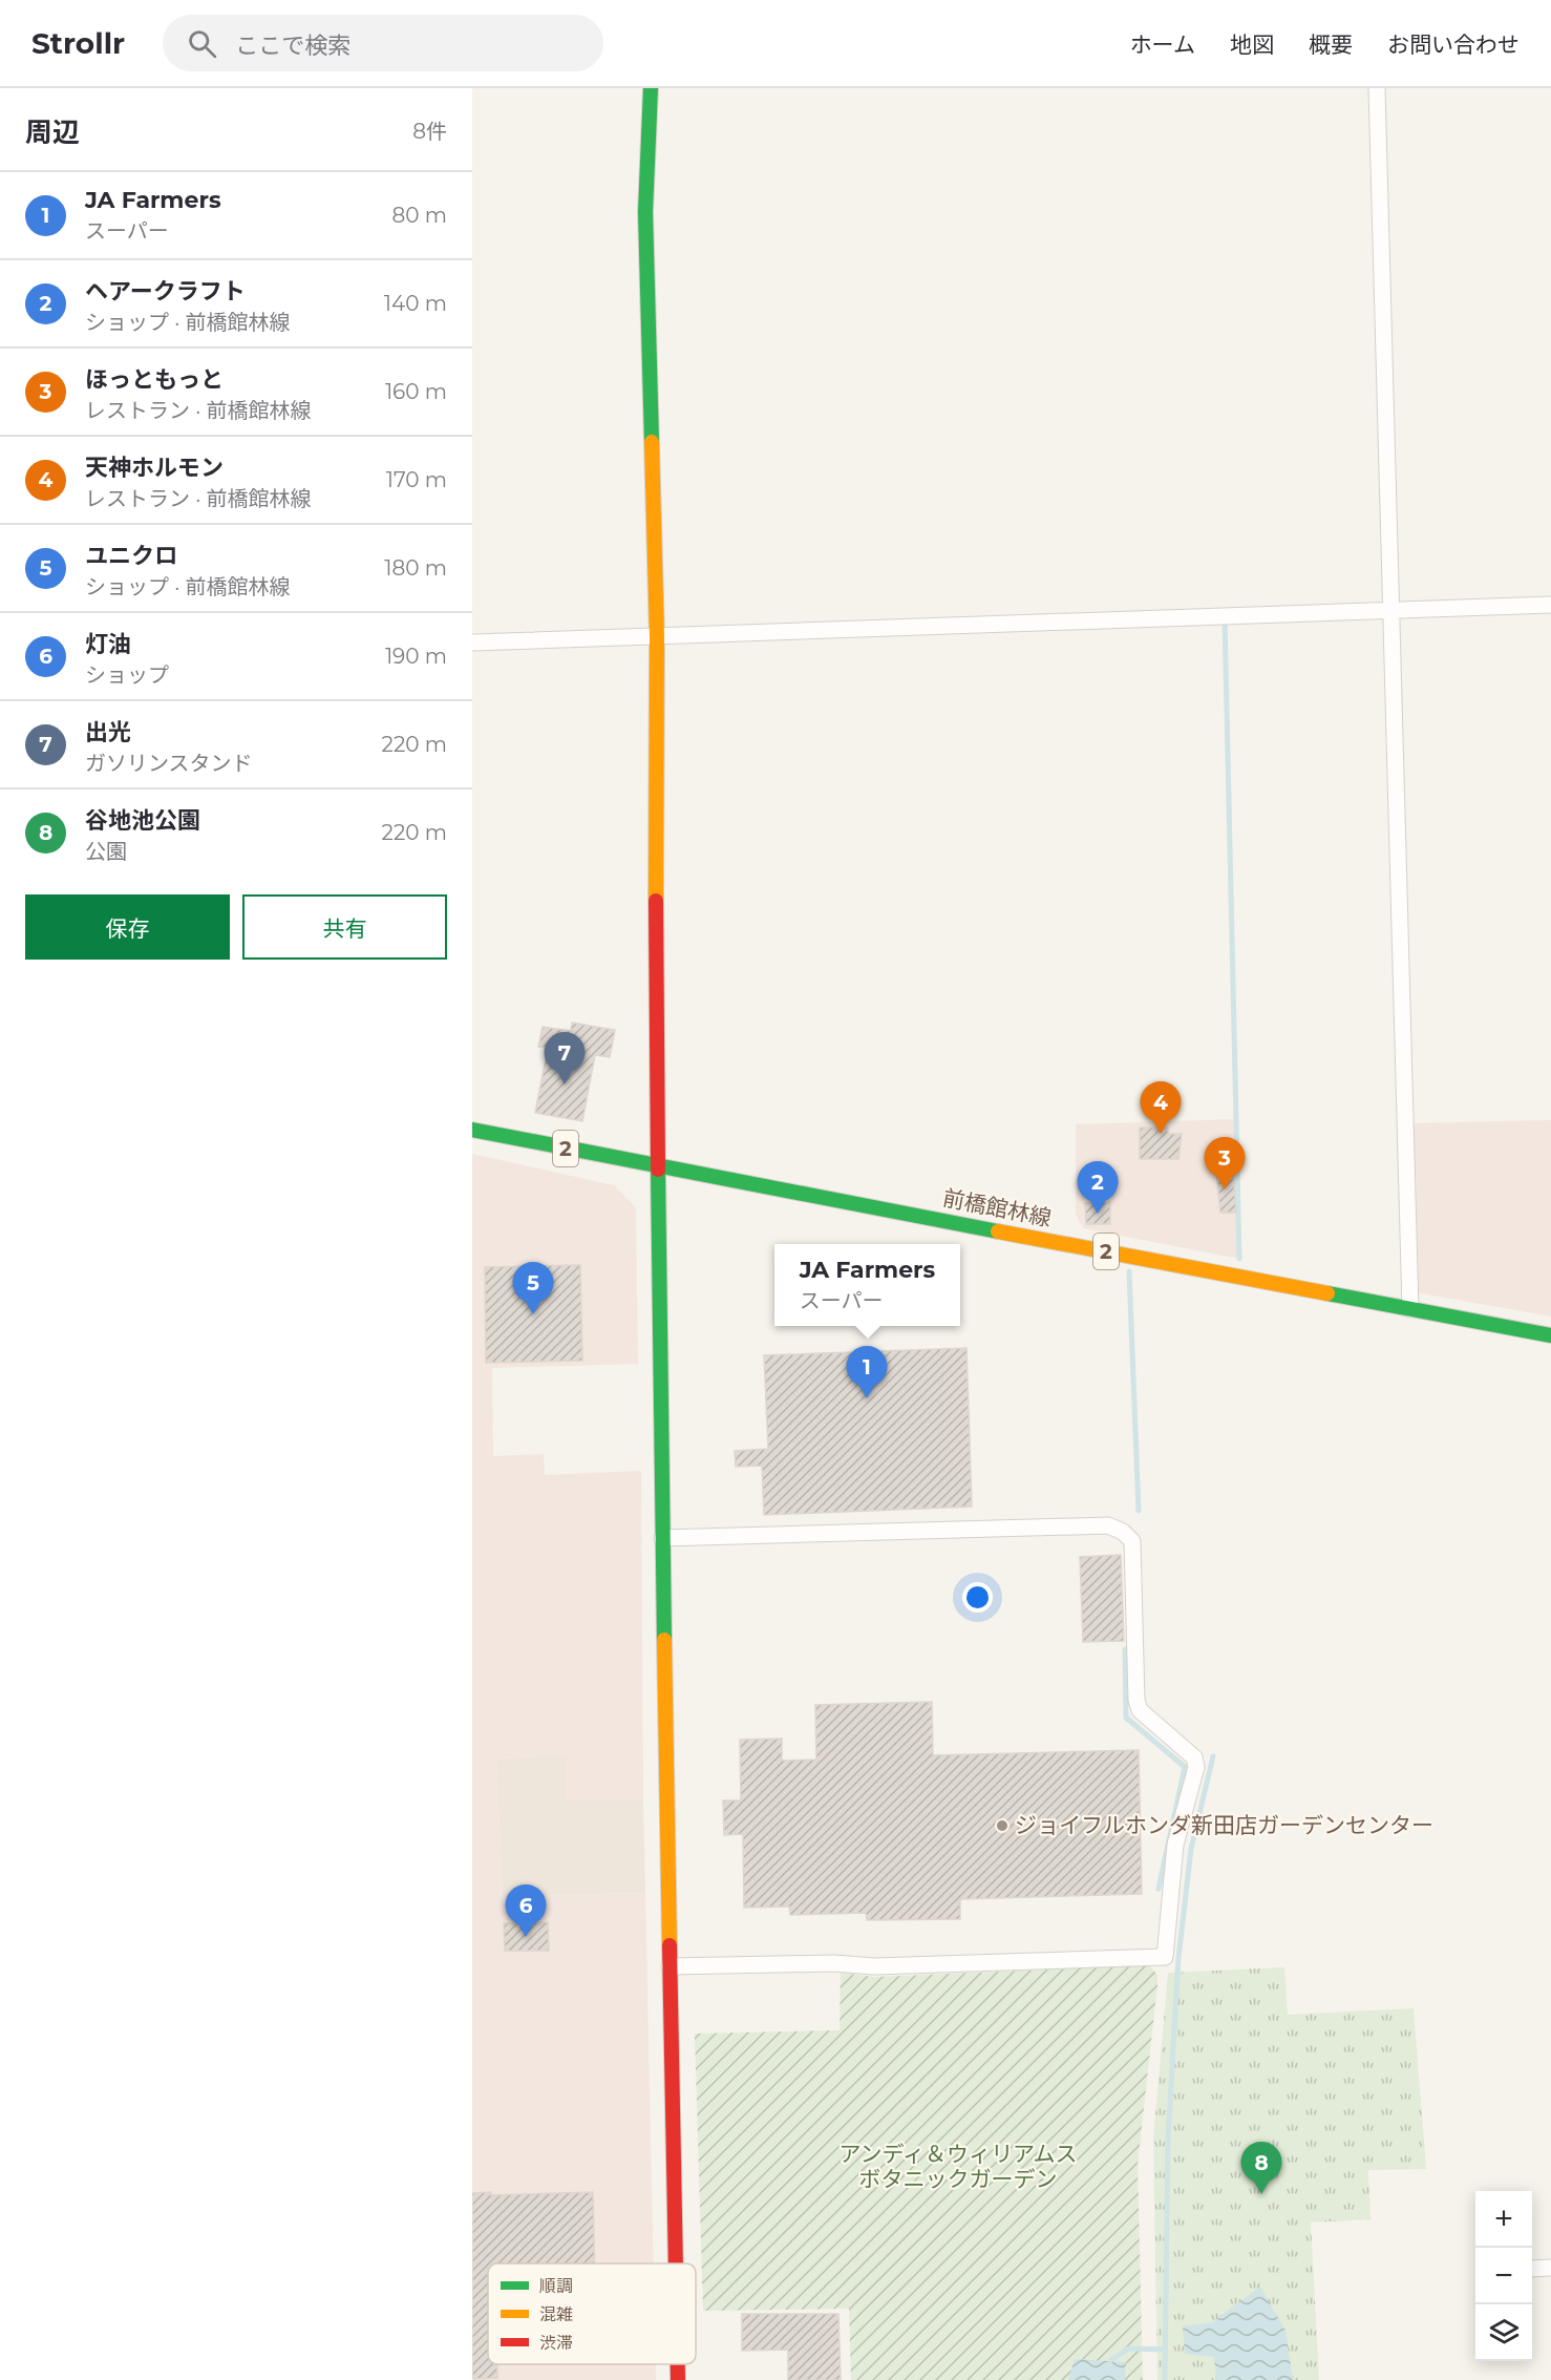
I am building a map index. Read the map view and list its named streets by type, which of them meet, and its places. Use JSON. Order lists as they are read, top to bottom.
{
  "streets": {
    "street": ["2", "前橋館林線"]
  },
  "parks": ["アンディ＆ウィリアムス ボタニックガーデン"],
  "places": ["ジョイフルホンダ新田店ガーデンセンター"],
  "legend": ["順調", "混雑", "渋滞"],
  "page": {
    "header": "Strollr",
    "search": "ここで検索",
    "nav": [
      "ホーム",
      "地図",
      "概要",
      "お問い合わせ"
    ],
    "heading": ["周辺", "8件"],
    "list": [
      {
        "mark": "1",
        "name": "JA Farmers",
        "note": "スーパー",
        "value": "80 m"
      },
      {
        "mark": "2",
        "name": "ヘアークラフト",
        "note": "ショップ · 前橋館林線",
        "value": "140 m"
      },
      {
        "mark": "3",
        "name": "ほっともっと",
        "note": "レストラン · 前橋館林線",
        "value": "160 m"
      },
      {
        "mark": "4",
        "name": "天神ホルモン",
        "note": "レストラン · 前橋館林線",
        "value": "170 m"
      },
      {
        "mark": "5",
        "name": "ユニクロ",
        "note": "ショップ · 前橋館林線",
        "value": "180 m"
      },
      {
        "mark": "6",
        "name": "灯油",
        "note": "ショップ",
        "value": "190 m"
      },
      {
        "mark": "7",
        "name": "出光",
        "note": "ガソリンスタンド",
        "value": "220 m"
      },
      {
        "mark": "8",
        "name": "谷地池公園",
        "note": "公園",
        "value": "220 m"
      }
    ],
    "buttons": ["保存", "共有"],
    "pins": [
      "7",
      "4",
      "3",
      "2",
      "5",
      "1",
      "6",
      "8"
    ],
    "popup": ["JA Farmers", "スーパー"],
    "map_buttons": ["+", "−"]
  }
}
